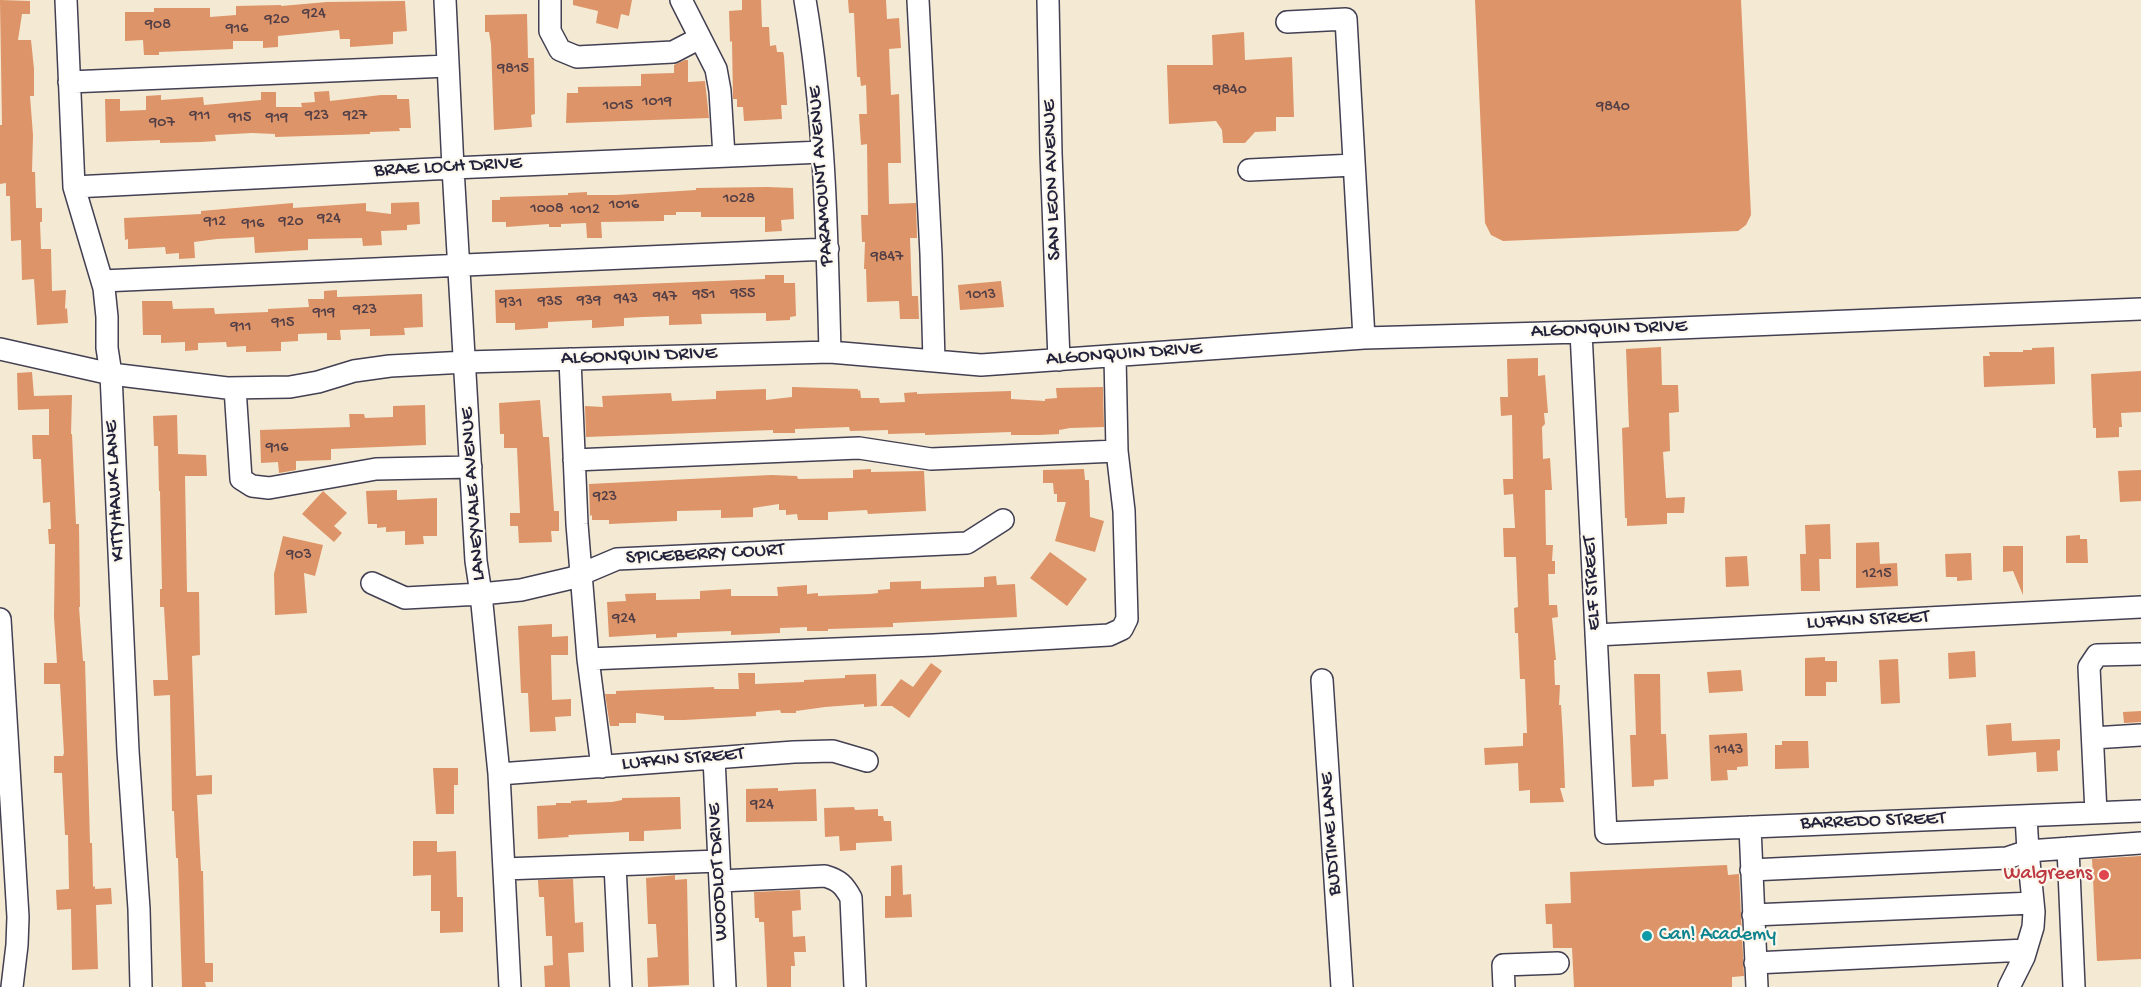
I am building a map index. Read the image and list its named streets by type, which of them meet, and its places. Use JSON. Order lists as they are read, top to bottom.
{
  "streets": {
    "street": [
      "BRAE LOCH DRIVE",
      "PARAMOUNT AVENUE",
      "SAN LEON AVENUE",
      "ALGONQUIN DRIVE",
      "KITTYHAWK LANE",
      "LANEYVALE AVENUE",
      "SPICEBERRY COURT",
      "ELF STREET",
      "LUFKIN STREET",
      "BARREDO STREET",
      "BUDTIME LANE",
      "WOODLOT DRIVE"
    ]
  },
  "crossings": [
    ["BRAE LOCH DRIVE", "PARAMOUNT AVENUE"],
    ["BRAE LOCH DRIVE", "KITTYHAWK LANE"],
    ["BRAE LOCH DRIVE", "LANEYVALE AVENUE"],
    ["PARAMOUNT AVENUE", "ALGONQUIN DRIVE"],
    ["SAN LEON AVENUE", "ALGONQUIN DRIVE"],
    ["ALGONQUIN DRIVE", "KITTYHAWK LANE"],
    ["ALGONQUIN DRIVE", "LANEYVALE AVENUE"],
    ["ALGONQUIN DRIVE", "ELF STREET"],
    ["LANEYVALE AVENUE", "SPICEBERRY COURT"],
    ["LANEYVALE AVENUE", "LUFKIN STREET"],
    ["ELF STREET", "LUFKIN STREET"],
    ["ELF STREET", "BARREDO STREET"],
    ["LUFKIN STREET", "WOODLOT DRIVE"]
  ],
  "places": ["Walgreens", "Can! Academy"],
  "house_numbers": [
    "924",
    "920",
    "908",
    "916",
    "9815",
    "9840",
    "1019",
    "1015",
    "9840",
    "911",
    "923",
    "927",
    "915",
    "919",
    "907",
    "1028",
    "1016",
    "1008",
    "1012",
    "924",
    "912",
    "920",
    "916",
    "9847",
    "955",
    "951",
    "1013",
    "947",
    "943",
    "939",
    "935",
    "931",
    "923",
    "919",
    "915",
    "911",
    "916",
    "923",
    "903",
    "1215",
    "924",
    "1143",
    "924"
  ]
}
